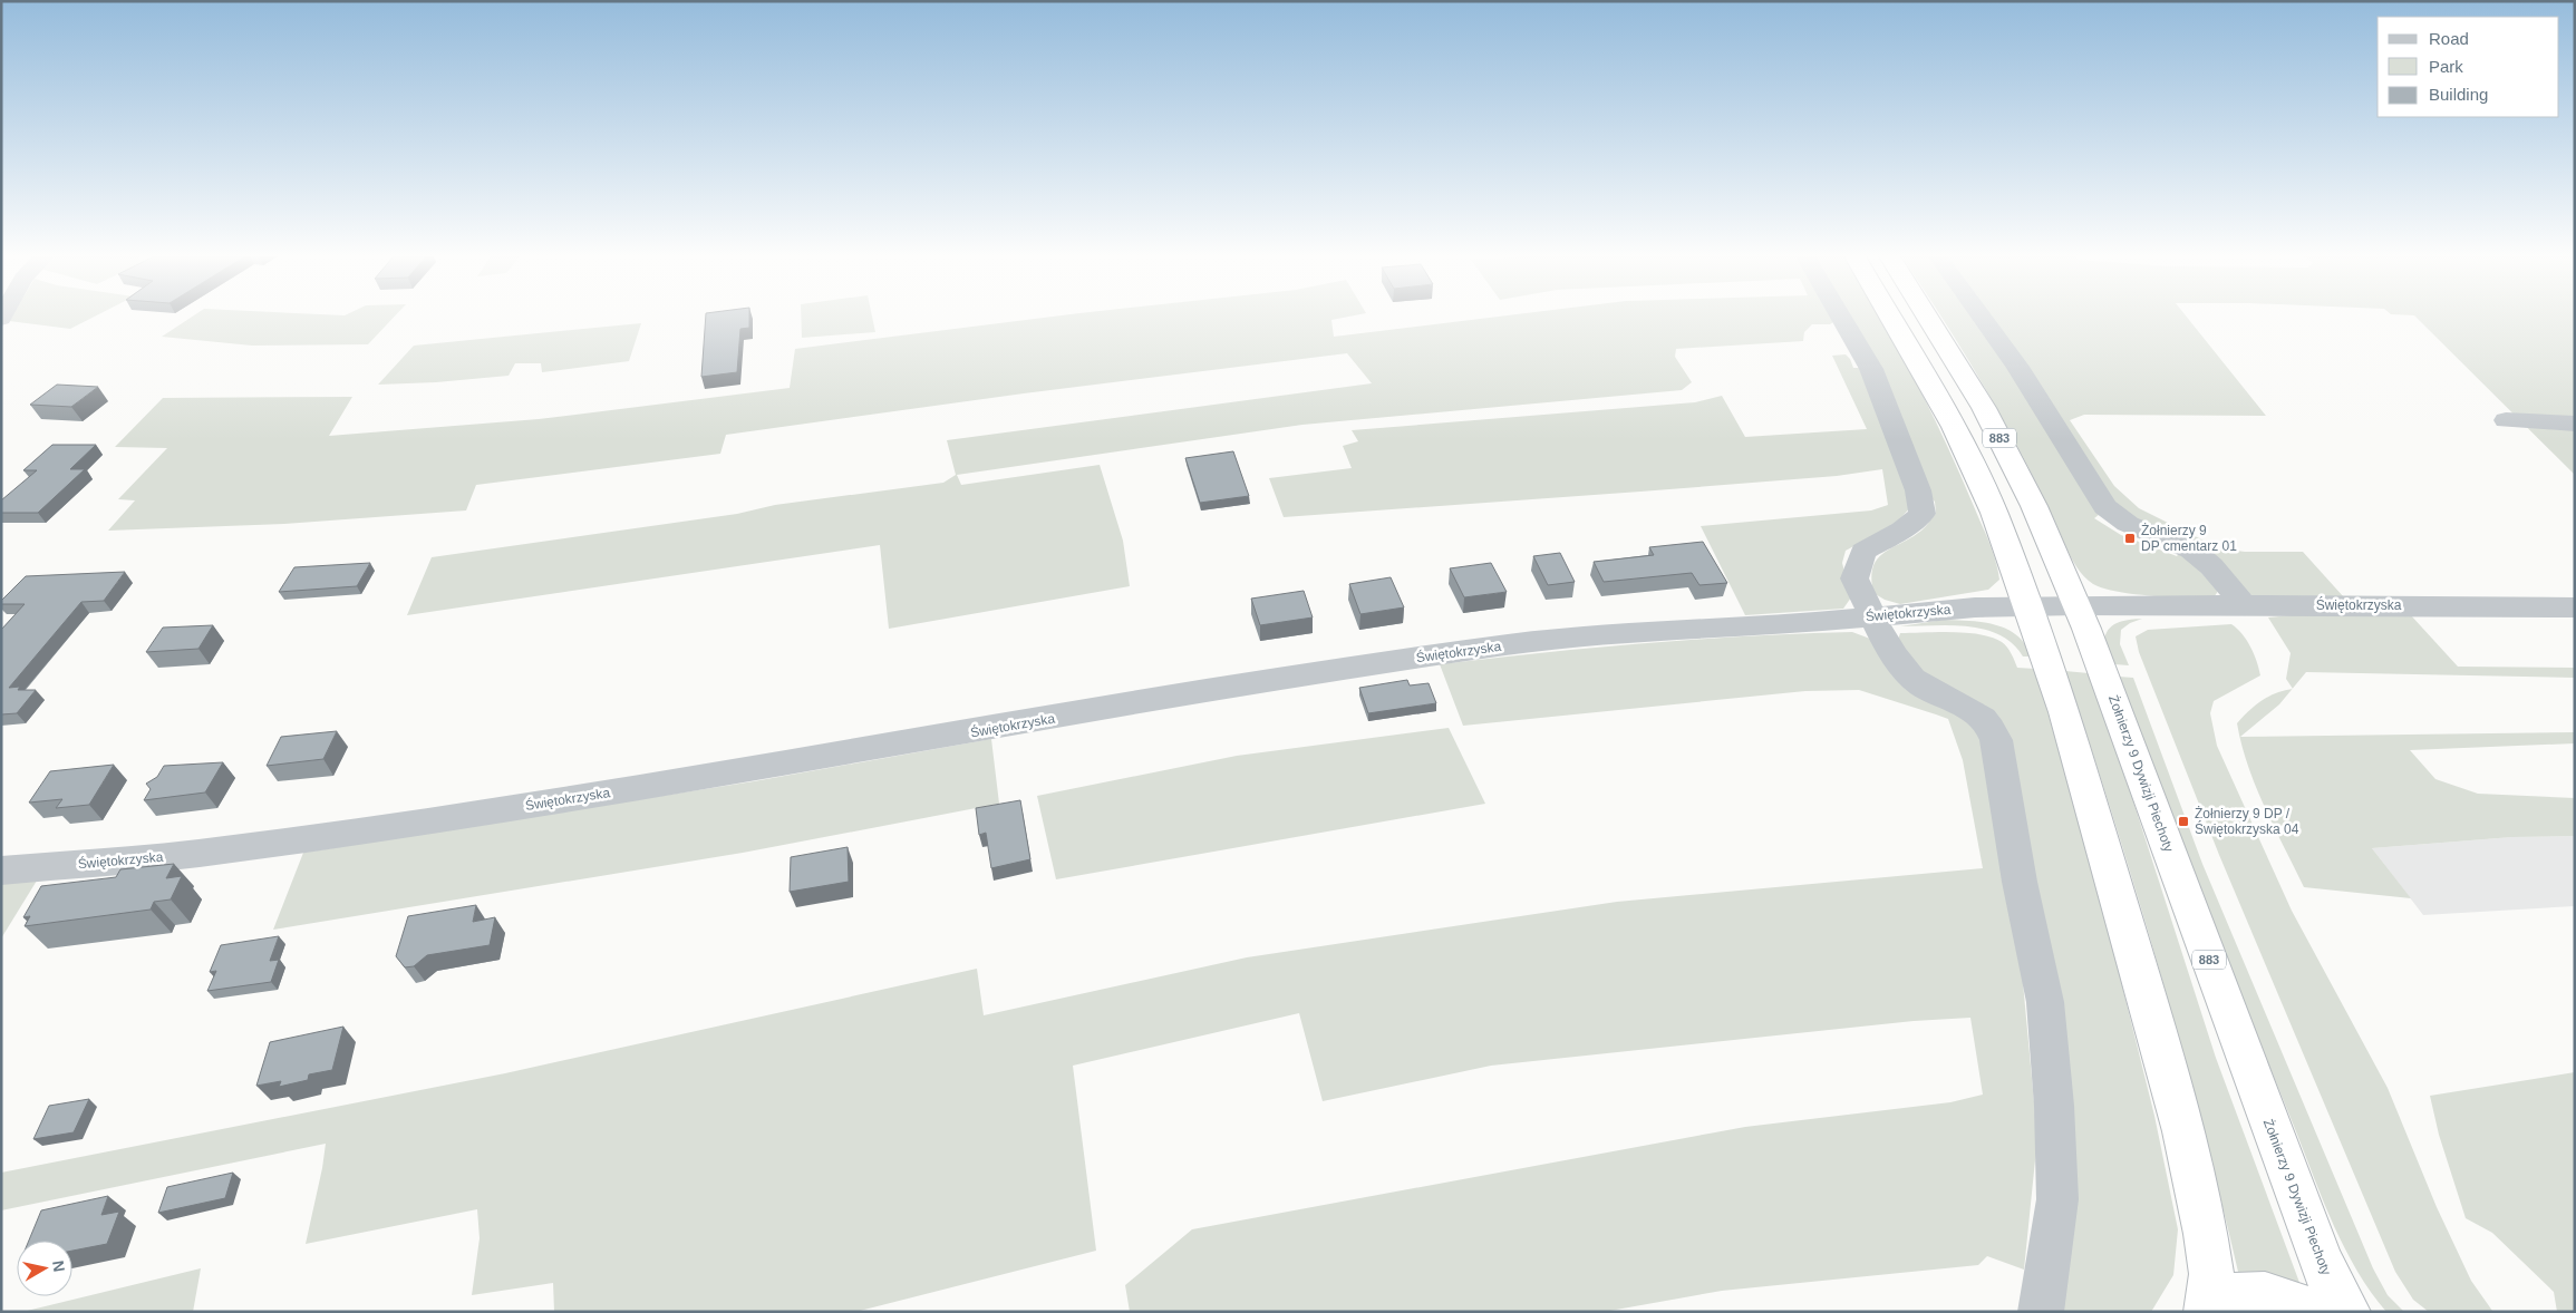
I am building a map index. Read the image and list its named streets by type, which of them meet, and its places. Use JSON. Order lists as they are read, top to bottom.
{
  "streets": {
    "highway": ["883", "Żołnierzy 9 Dywizji Piechoty"],
    "street": ["Świętokrzyska"]
  },
  "crossings": [
    ["883", "Świętokrzyska"],
    ["Świętokrzyska", "Żołnierzy 9 Dywizji Piechoty"]
  ],
  "places": {
    "transit": ["Żołnierzy 9 DP cmentarz 01", "Żołnierzy 9 DP / Świętokrzyska 04"]
  },
  "legend": ["Road", "Park", "Building"],
  "north": "right"
}
